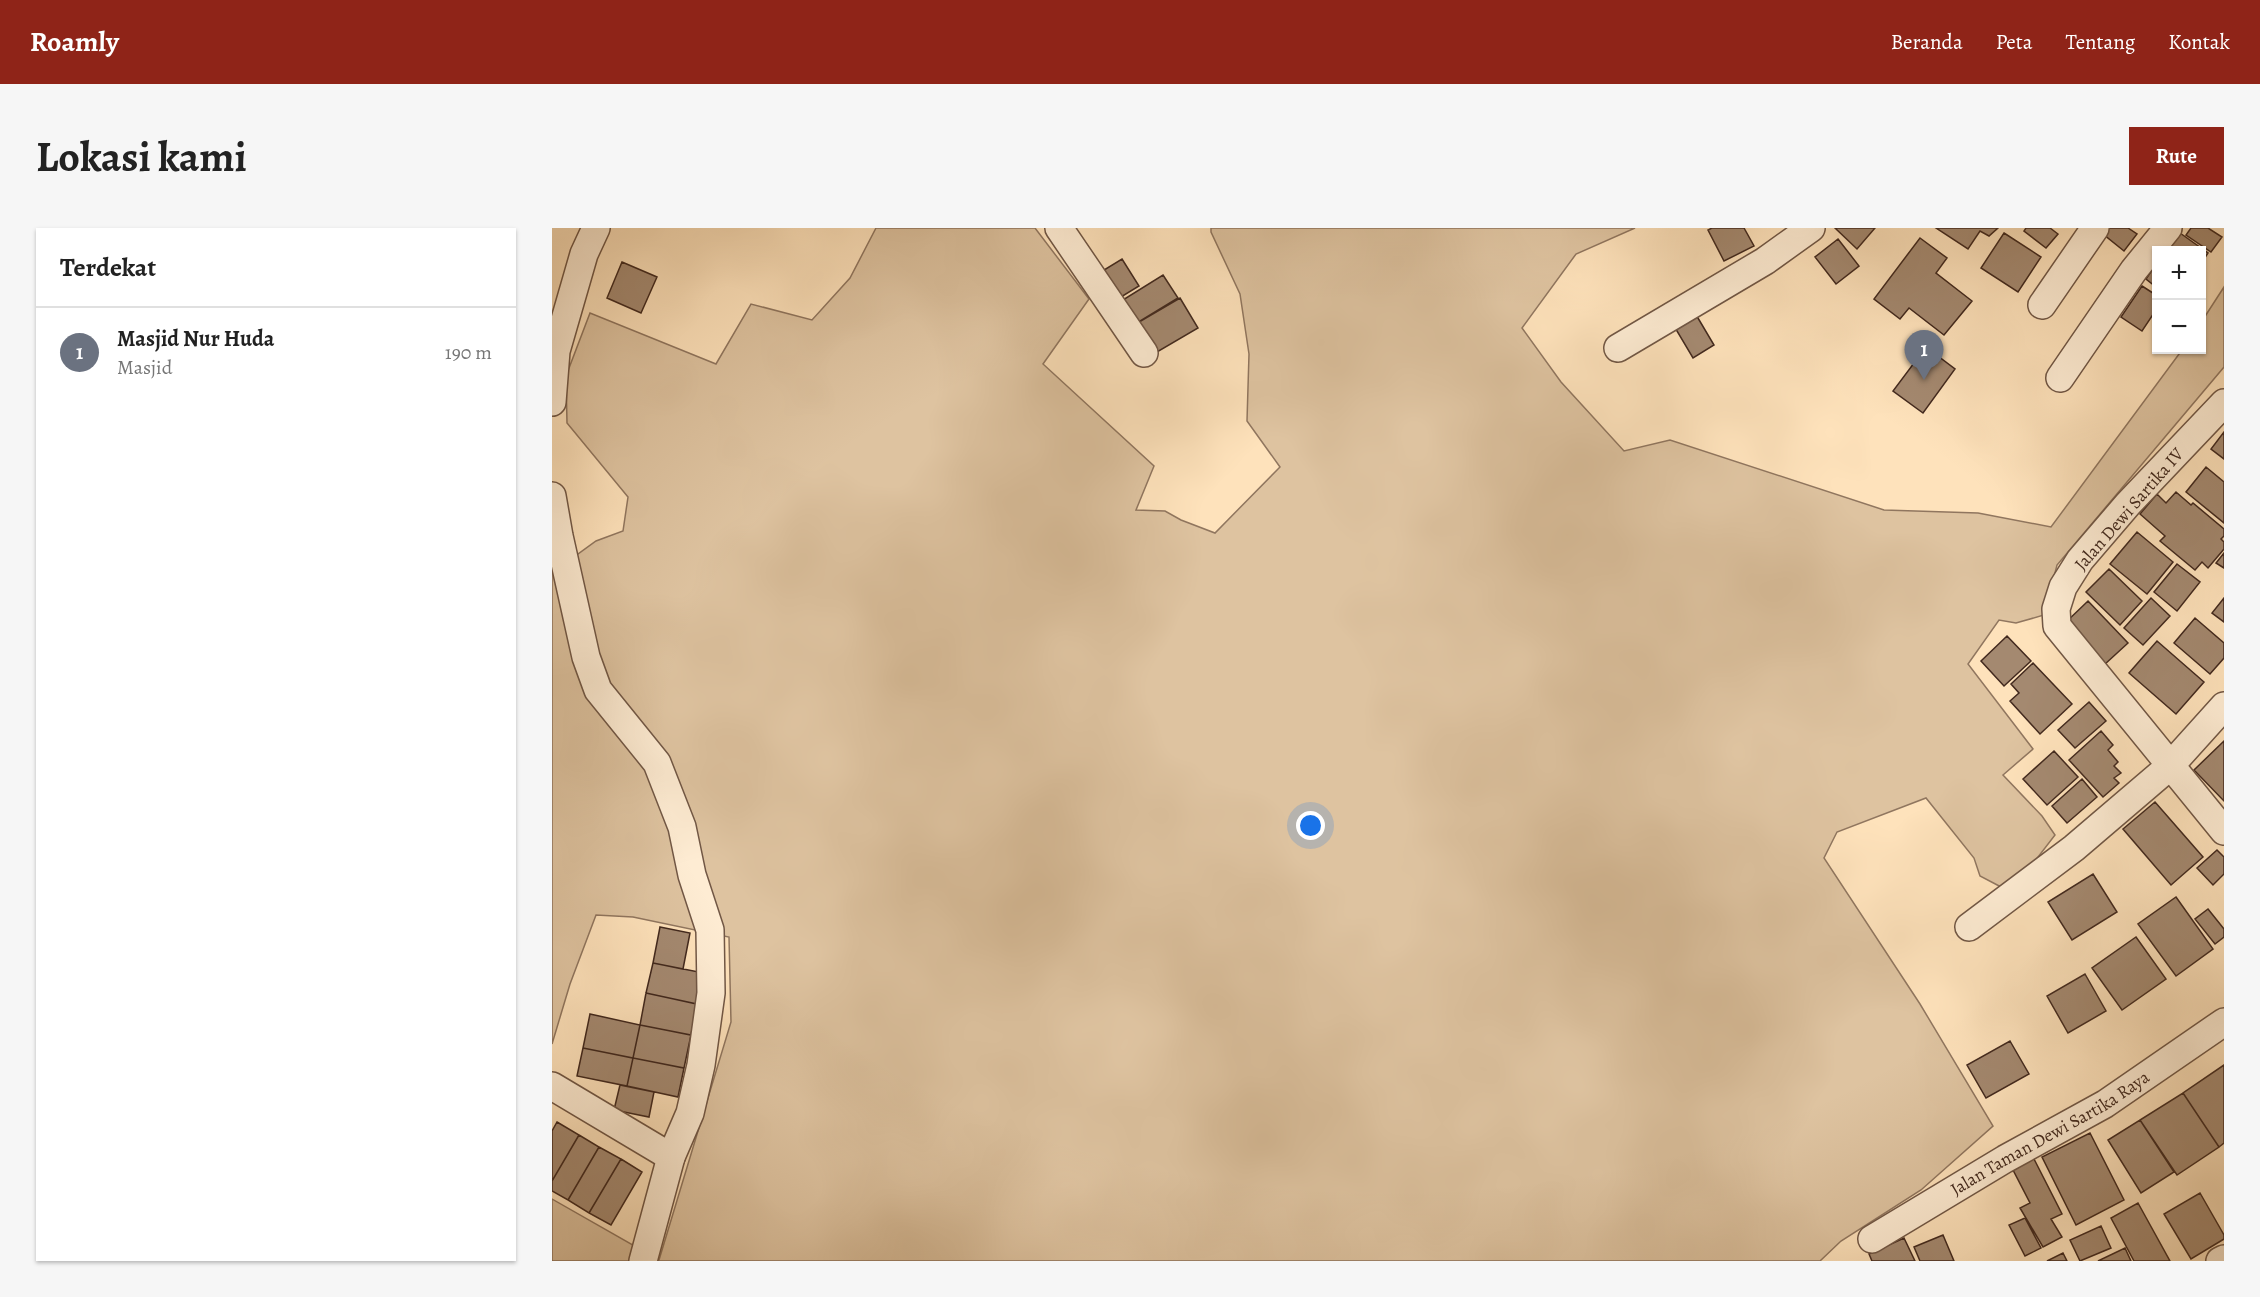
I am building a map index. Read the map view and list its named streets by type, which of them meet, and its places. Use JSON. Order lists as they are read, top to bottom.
{
  "streets": {
    "street": ["Jalan Dewi Sartika IV", "Jalan Taman Dewi Sartika Raya"]
  },
  "page": {
    "header": "Roamly",
    "nav": [
      "Beranda",
      "Peta",
      "Tentang",
      "Kontak"
    ],
    "buttons": "Rute",
    "title": "Lokasi kami",
    "heading": "Terdekat",
    "map_buttons": ["+", "−"],
    "list": [
      {
        "mark": "1",
        "name": "Masjid Nur Huda",
        "note": "Masjid",
        "value": "190 m"
      }
    ],
    "pins": "1"
  }
}
